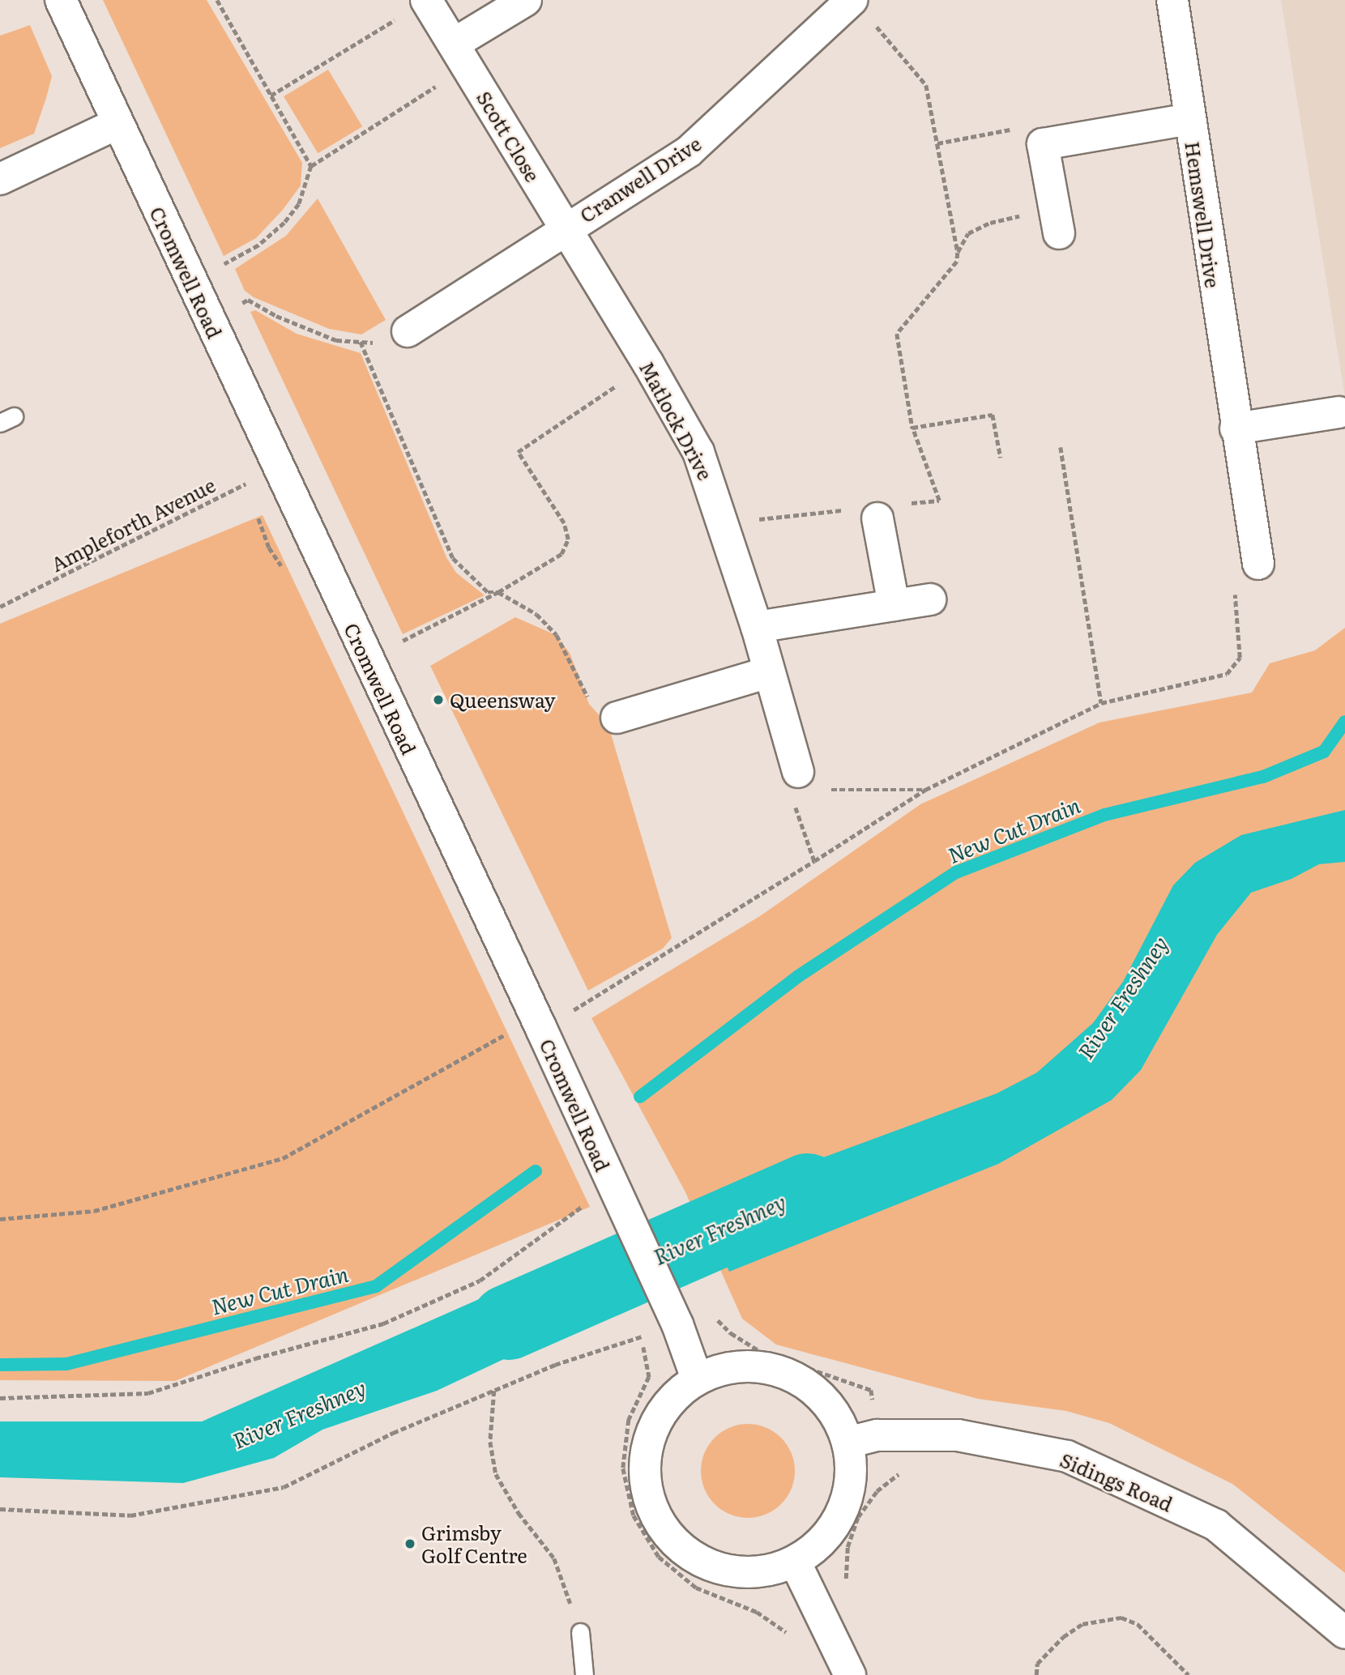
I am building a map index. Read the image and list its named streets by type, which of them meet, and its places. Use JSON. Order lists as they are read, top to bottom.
{
  "streets": {
    "street": [
      "Scott Close",
      "Cranwell Drive",
      "Hemswell Drive",
      "Cromwell Road",
      "Matlock Drive",
      "Sidings Road"
    ],
    "path": ["Ampleforth Avenue"]
  },
  "crossings": [
    ["Scott Close", "Cranwell Drive"],
    ["Scott Close", "Matlock Drive"],
    ["Cranwell Drive", "Matlock Drive"],
    ["Cromwell Road", "Ampleforth Avenue"]
  ],
  "water": ["New Cut Drain", "River Freshney"],
  "places": ["Queensway", "Grimsby Golf Centre"]
}
